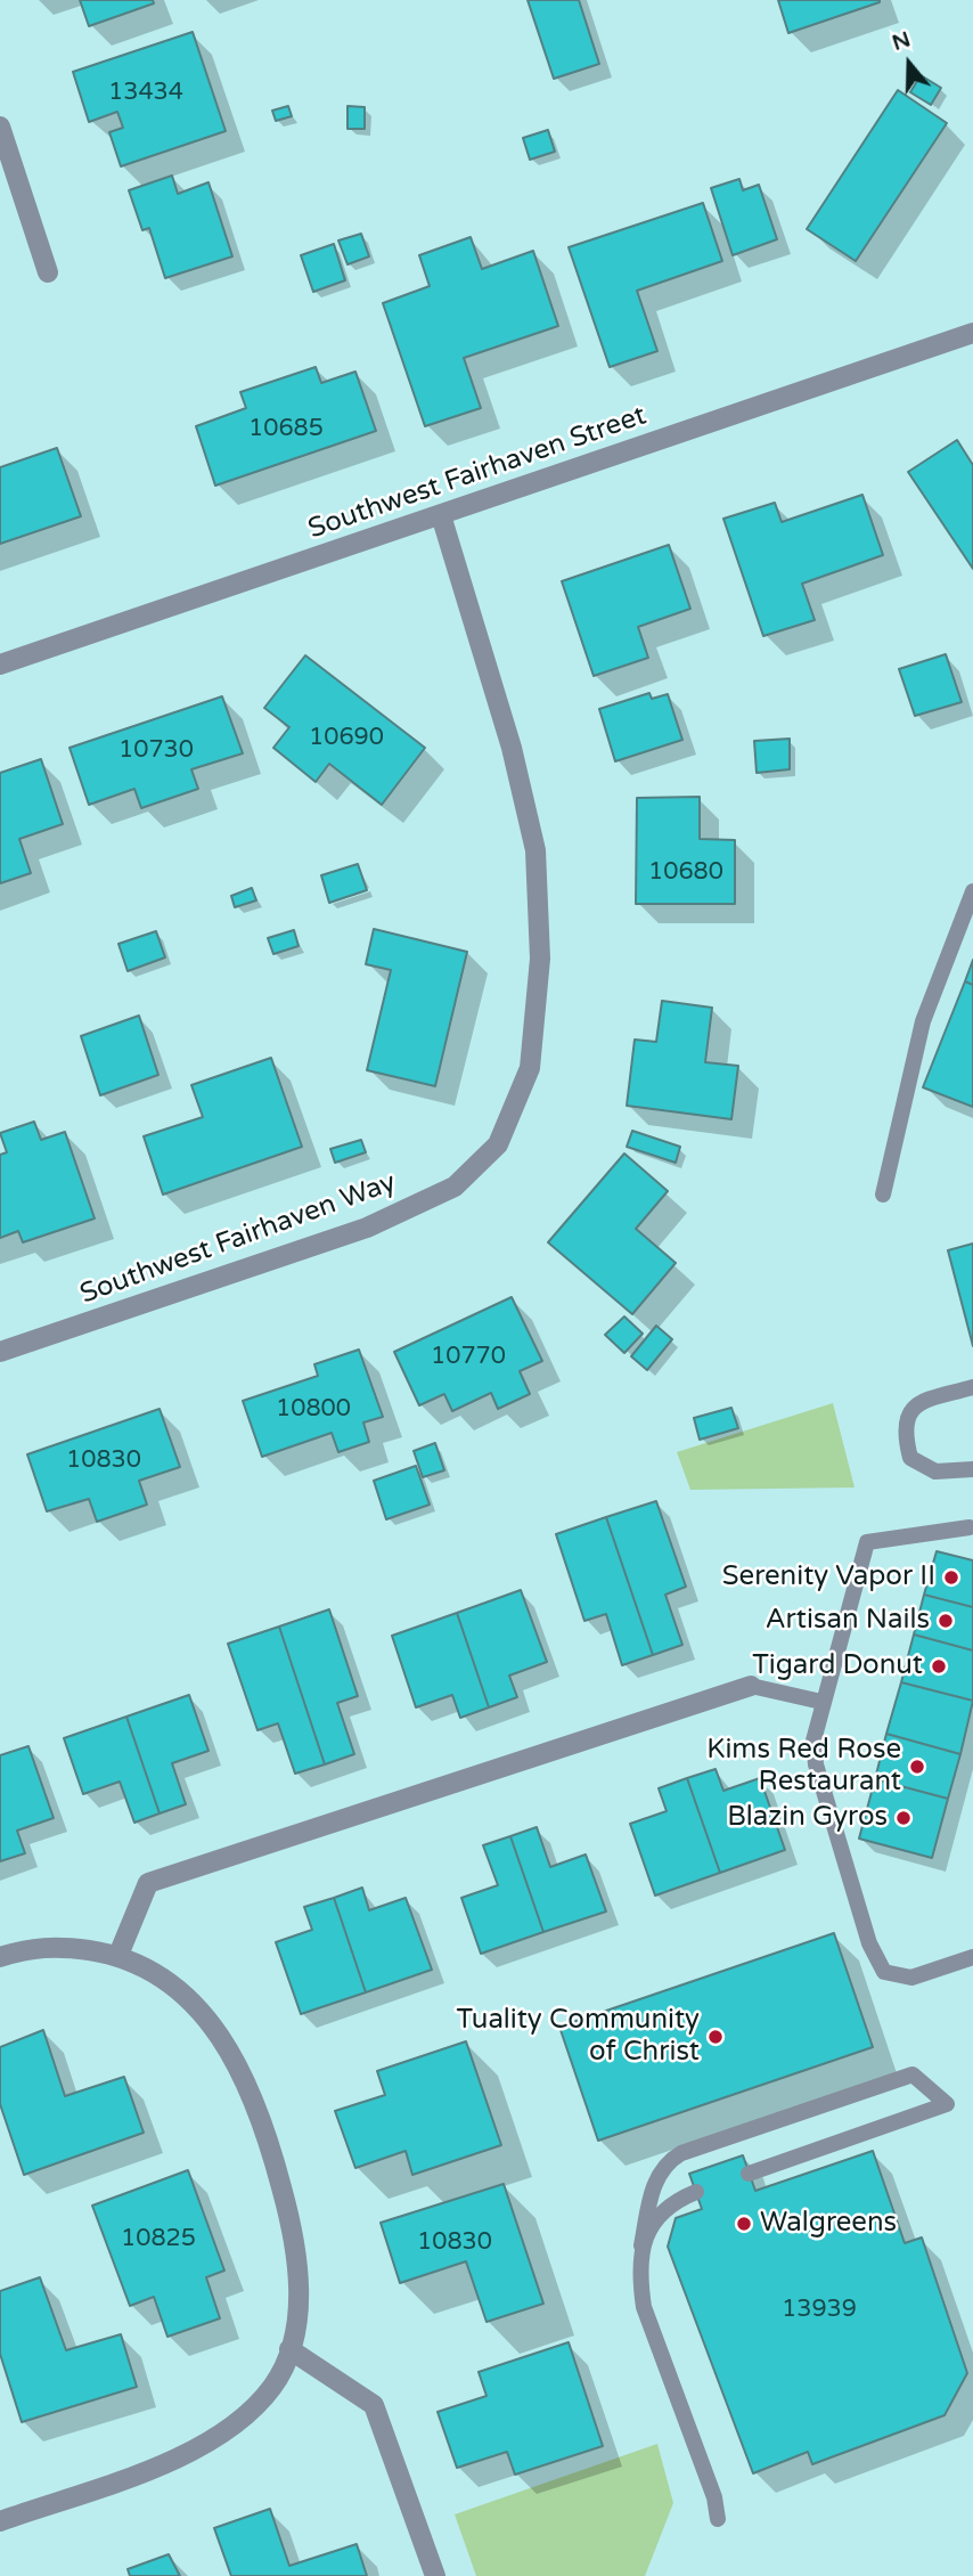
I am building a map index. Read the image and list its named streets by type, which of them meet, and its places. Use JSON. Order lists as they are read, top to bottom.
{
  "streets": {
    "street": ["Southwest Fairhaven Street", "Southwest Fairhaven Way"]
  },
  "crossings": [
    ["Southwest Fairhaven Street", "Southwest Fairhaven Way"]
  ],
  "places": [
    "Serenity Vapor II",
    "Artisan Nails",
    "Tigard Donut",
    "Kims Red Rose Restaurant",
    "Blazin Gyros",
    "Tuality Community of Christ",
    "Walgreens"
  ],
  "house_numbers": [
    "13434",
    "10685",
    "10690",
    "10730",
    "10680",
    "10770",
    "10800",
    "10830",
    "10825",
    "10830",
    "13939"
  ],
  "north": "top"
}
